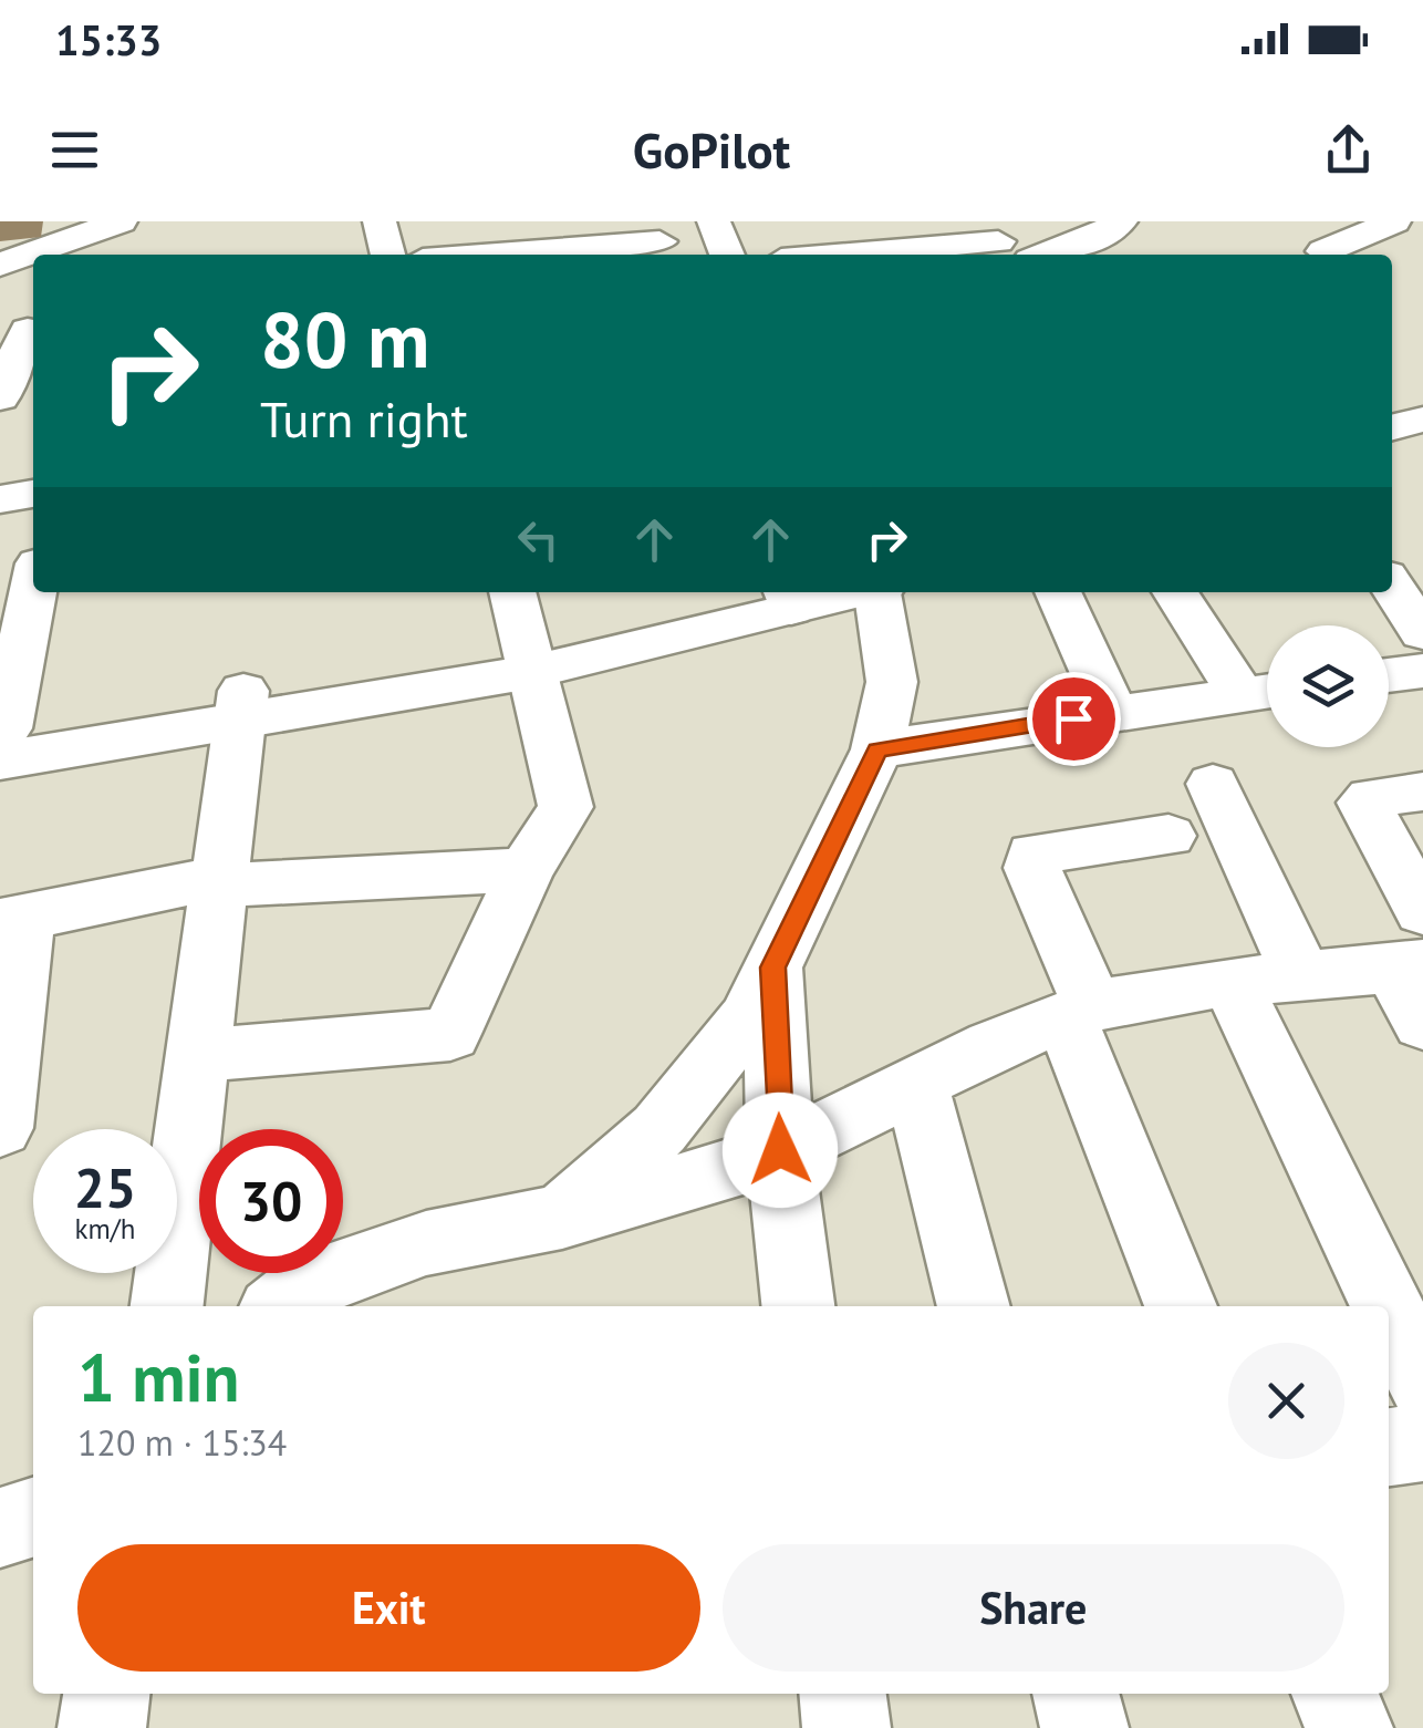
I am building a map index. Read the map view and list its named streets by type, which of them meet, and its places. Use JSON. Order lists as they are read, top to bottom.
{
  "page": {
    "status": "15:33",
    "header": "GoPilot",
    "turn": ["80 m", "Turn right"],
    "speed": "25 km/h",
    "limit": "30",
    "heading": ["1 min", "120 m · 15:34"],
    "buttons": ["Exit", "Share"]
  }
}
